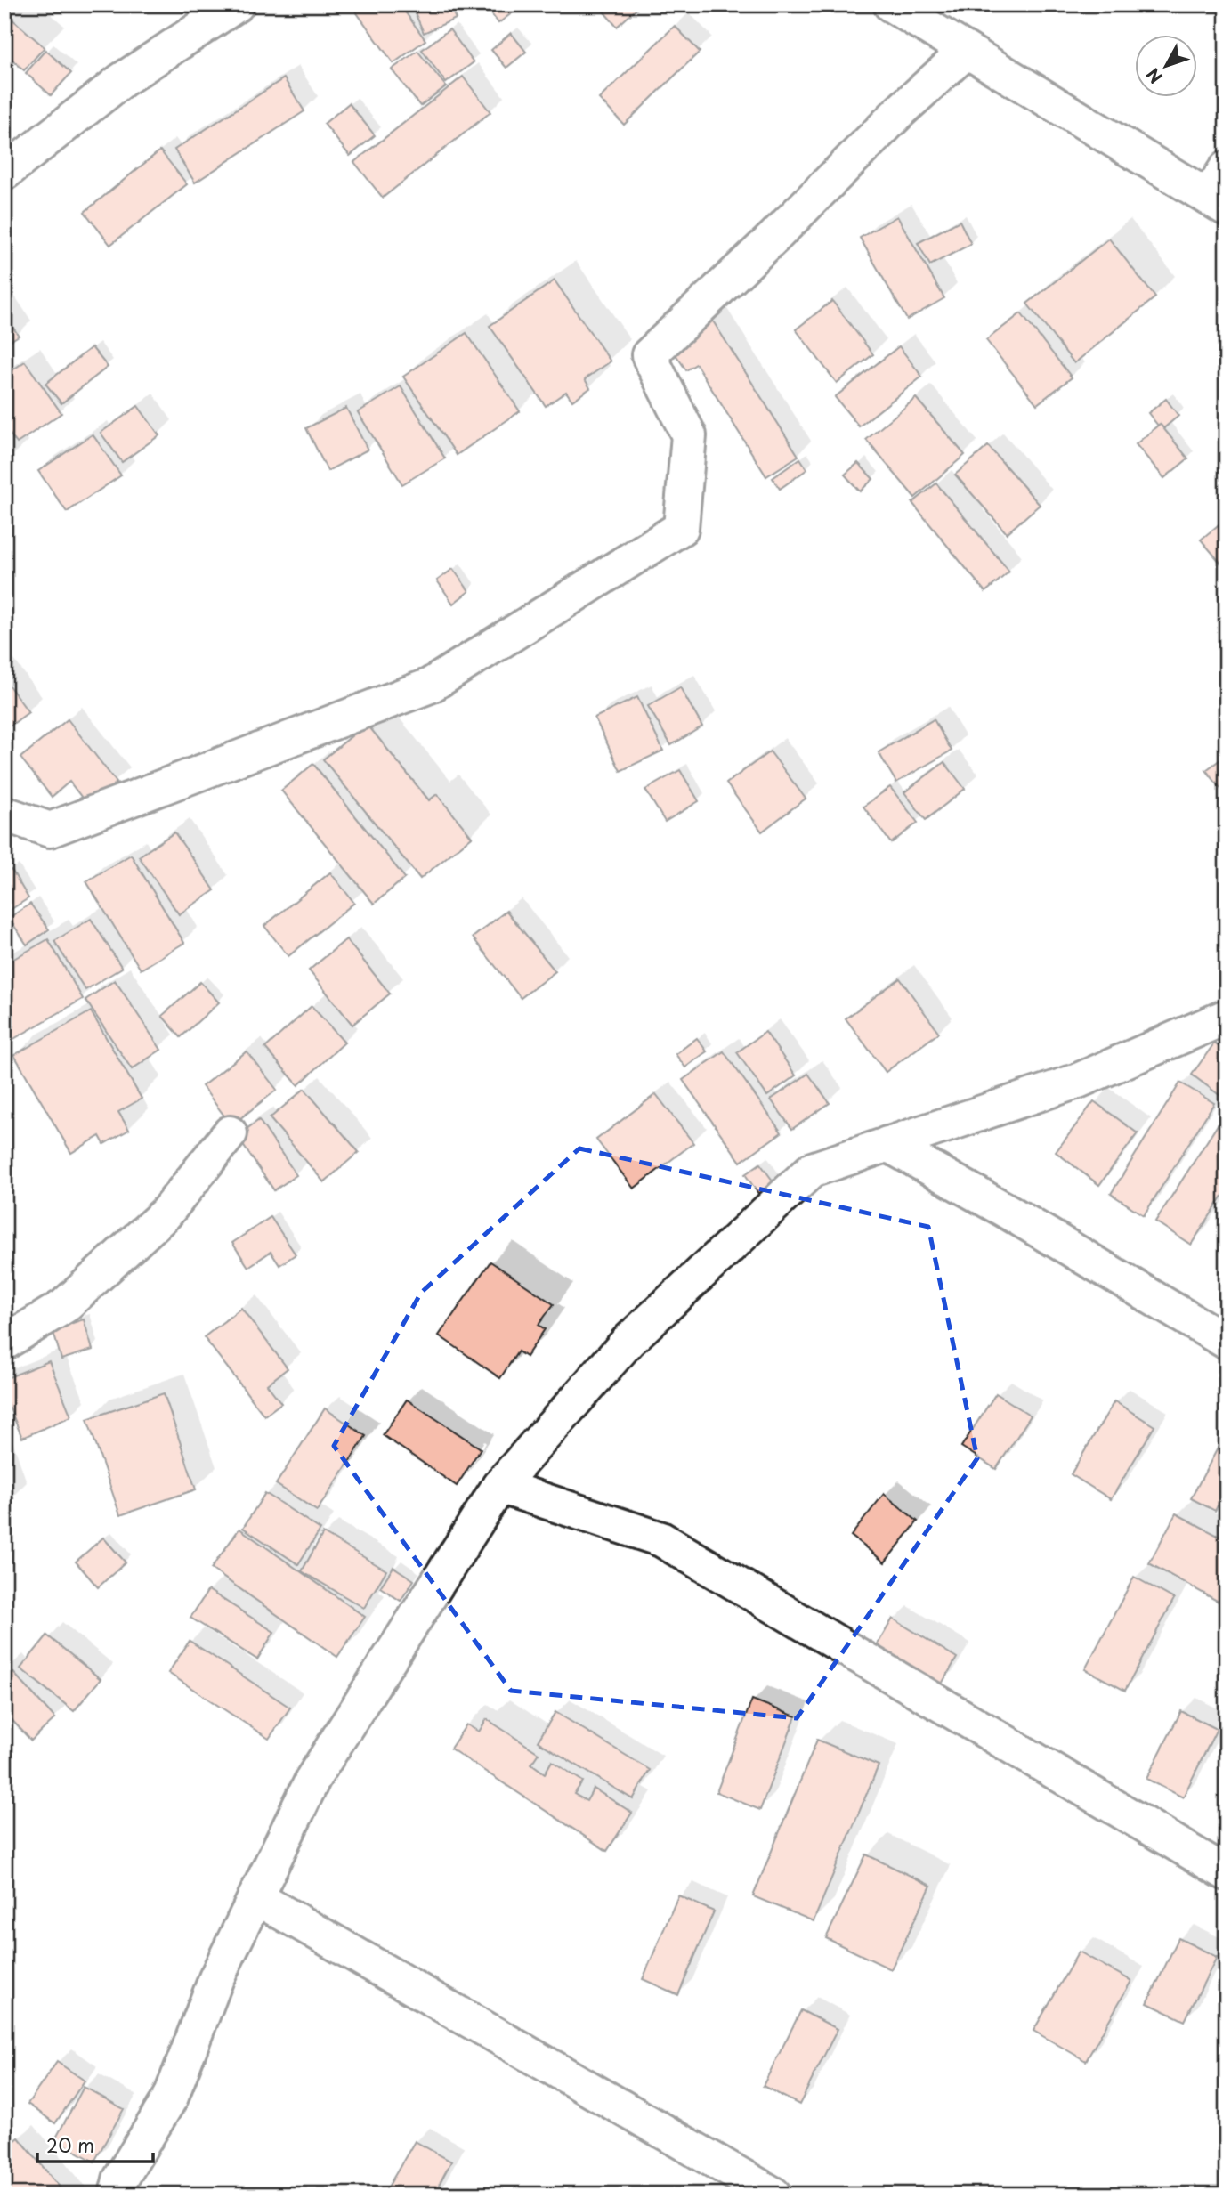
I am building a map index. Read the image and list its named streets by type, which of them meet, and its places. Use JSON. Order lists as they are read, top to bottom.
{
  "scale_bar": "20 m",
  "north": "bottom left"
}
